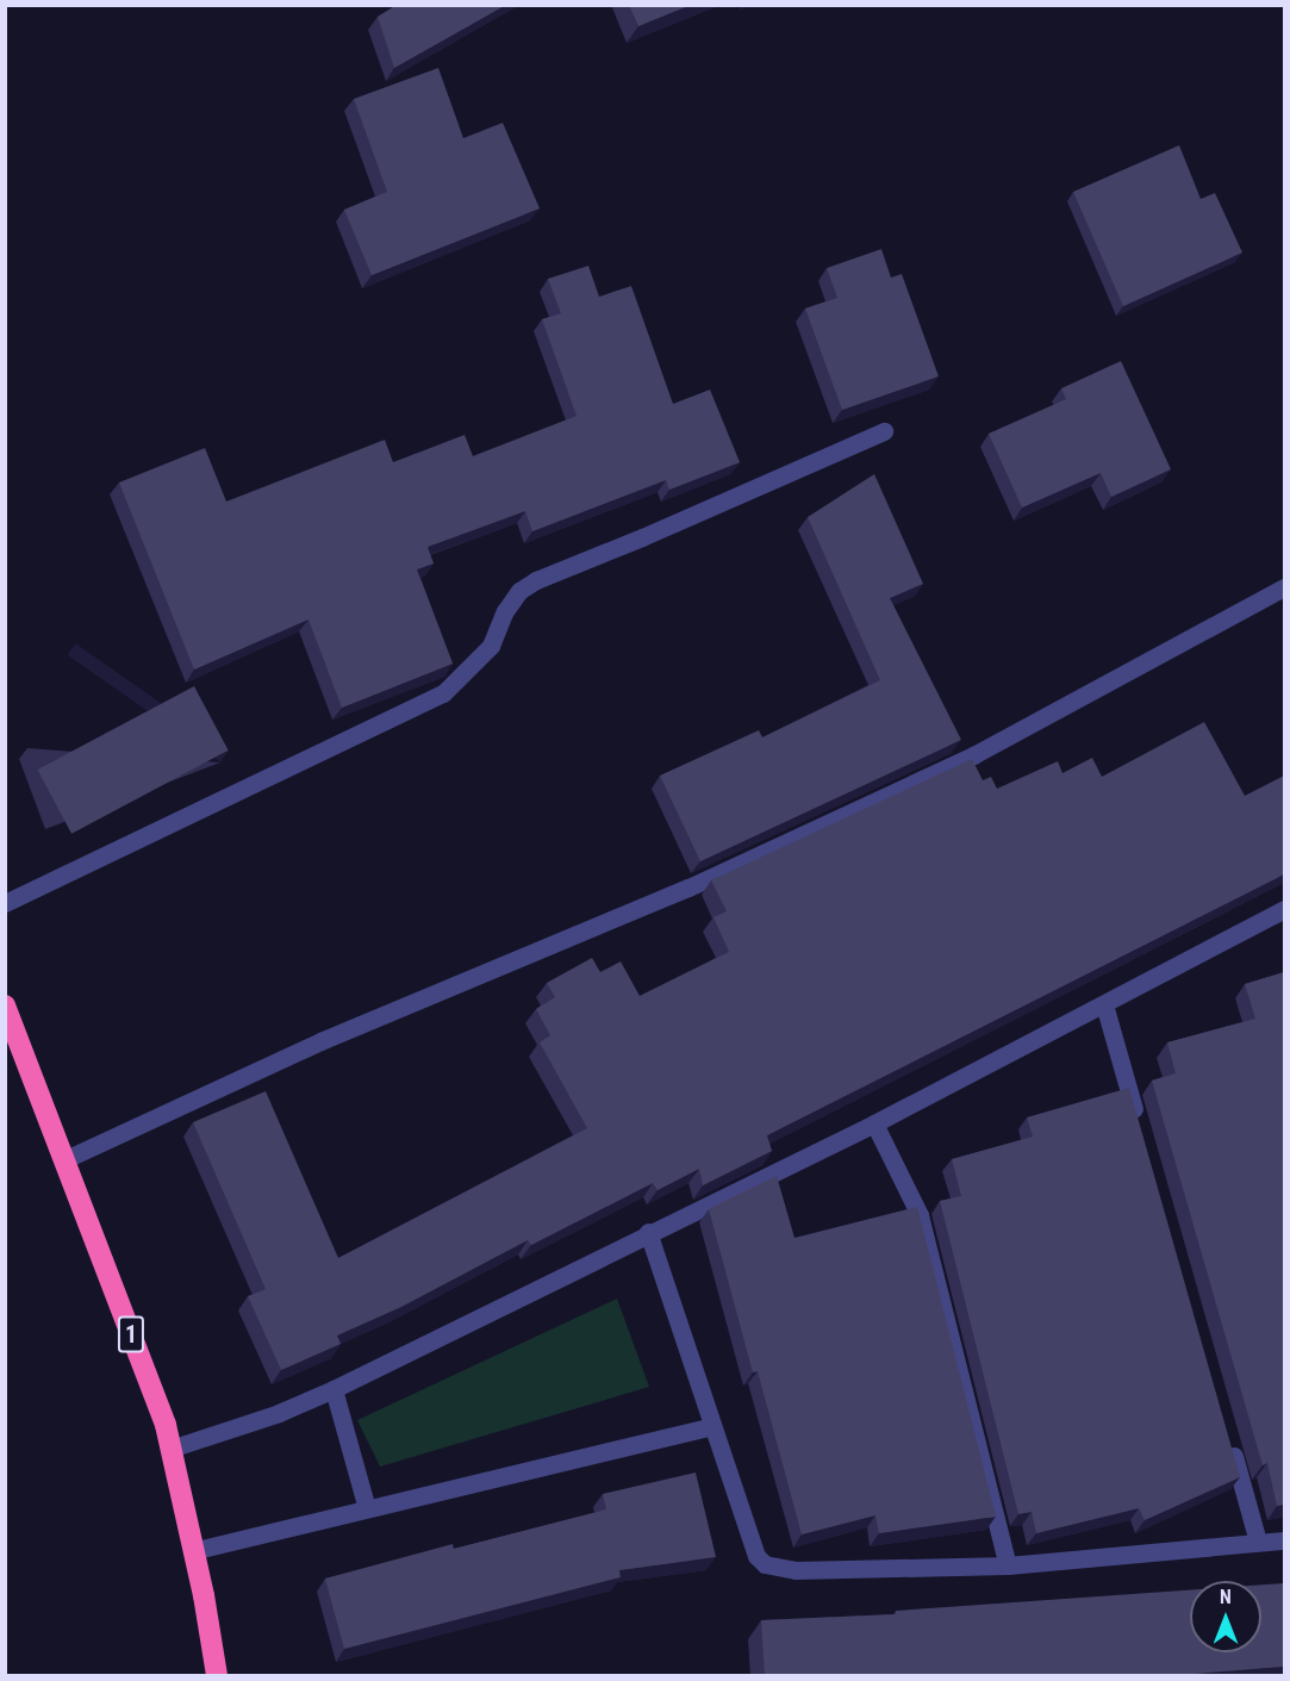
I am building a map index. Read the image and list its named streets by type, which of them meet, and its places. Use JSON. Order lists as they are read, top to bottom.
{
  "streets": {
    "highway": ["1"]
  },
  "north": "top"
}
